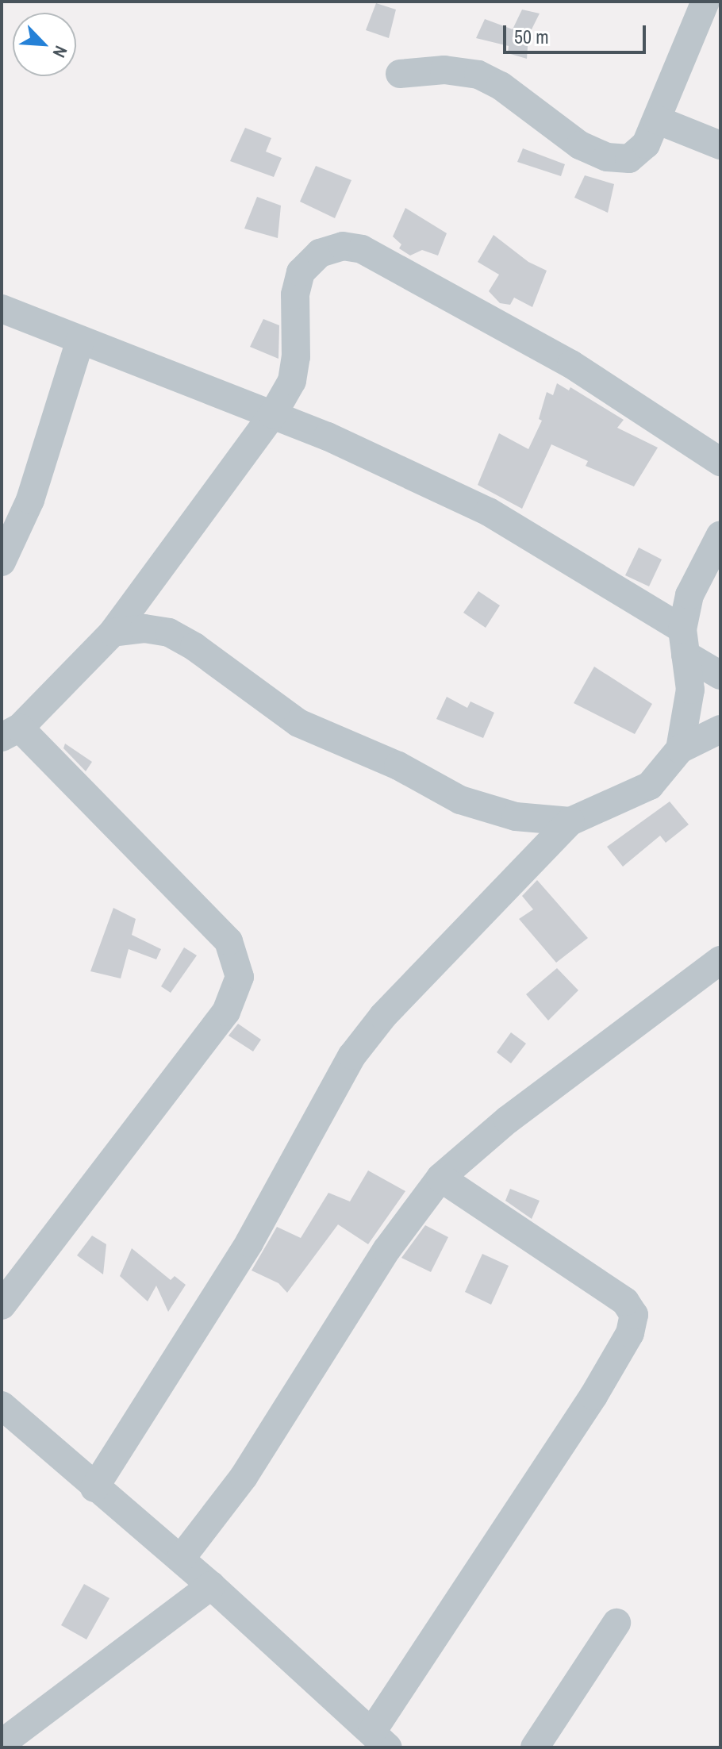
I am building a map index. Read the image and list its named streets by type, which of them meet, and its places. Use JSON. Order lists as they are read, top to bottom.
{
  "scale_bar": "50 m",
  "north": "bottom right"
}
